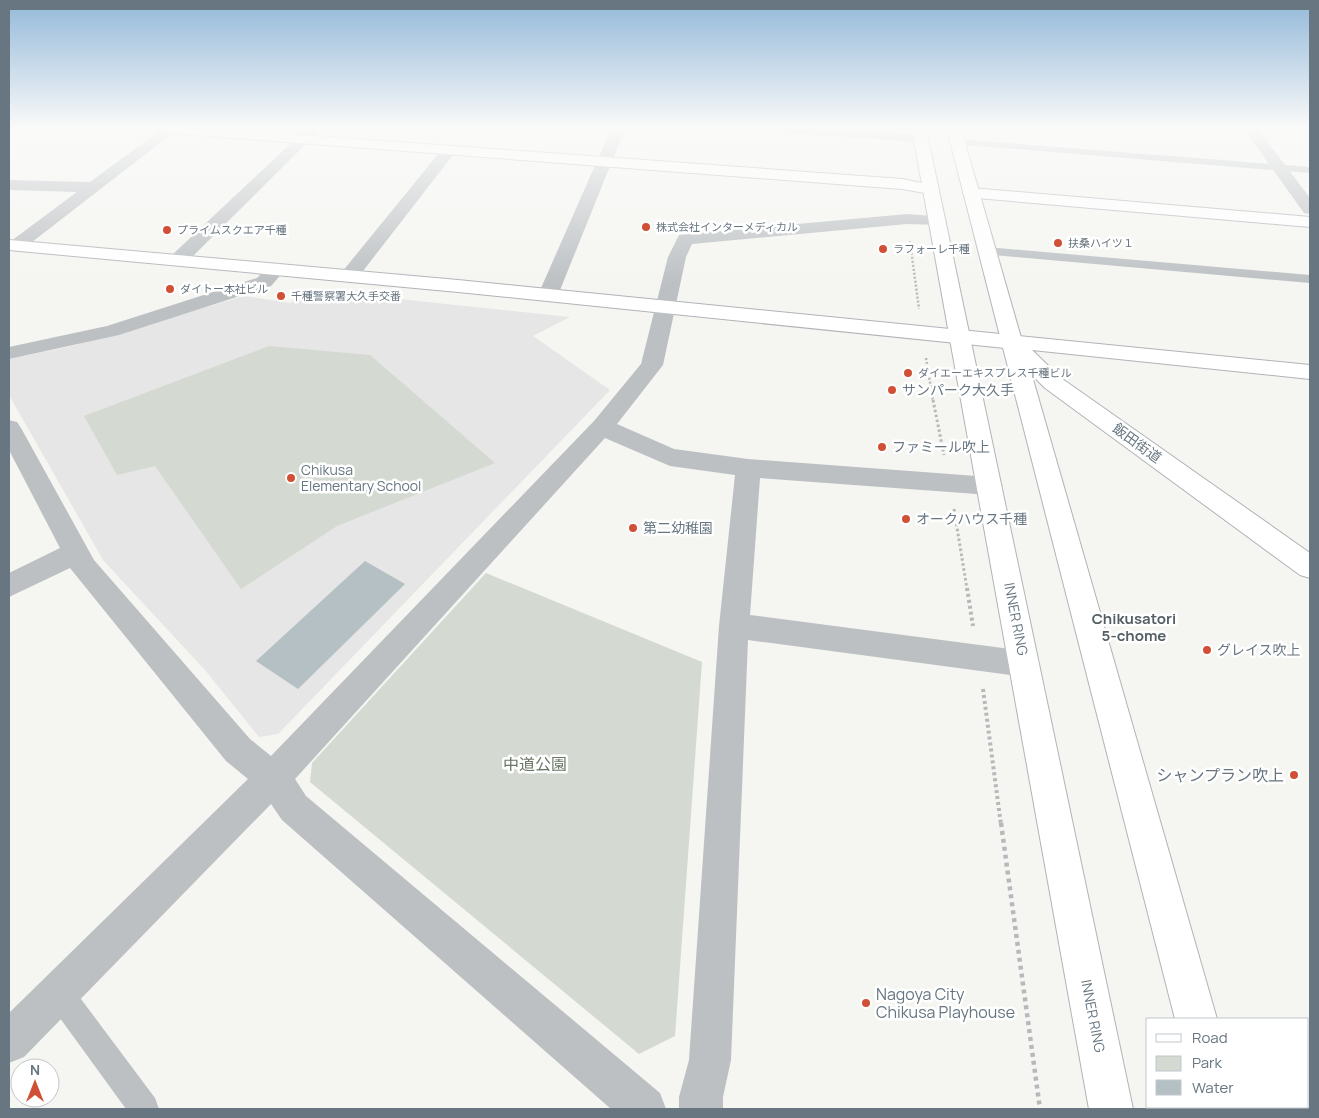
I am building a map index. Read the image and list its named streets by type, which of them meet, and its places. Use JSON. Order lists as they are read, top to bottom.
{
  "streets": {
    "street": ["飯田街道", "INNER RING"]
  },
  "districts": ["Chikusatori 5-chome"],
  "parks": ["中道公園"],
  "places": [
    "株式会社インターメディカル",
    "プライムスクエア千種",
    "扶桑ハイツ１",
    "ラフォーレ千種",
    "ダイトー本社ビル",
    "千種警察署大久手交番",
    "ダイエーエキスプレス千種ビル",
    "サンパーク大久手",
    "ファミール吹上",
    "Chikusa Elementary School",
    "オークハウス千種",
    "第二幼稚園",
    "グレイス吹上",
    "シャンプラン吹上",
    "Nagoya City Chikusa Playhouse"
  ],
  "legend": ["Road", "Park", "Water"],
  "north": "top"
}
